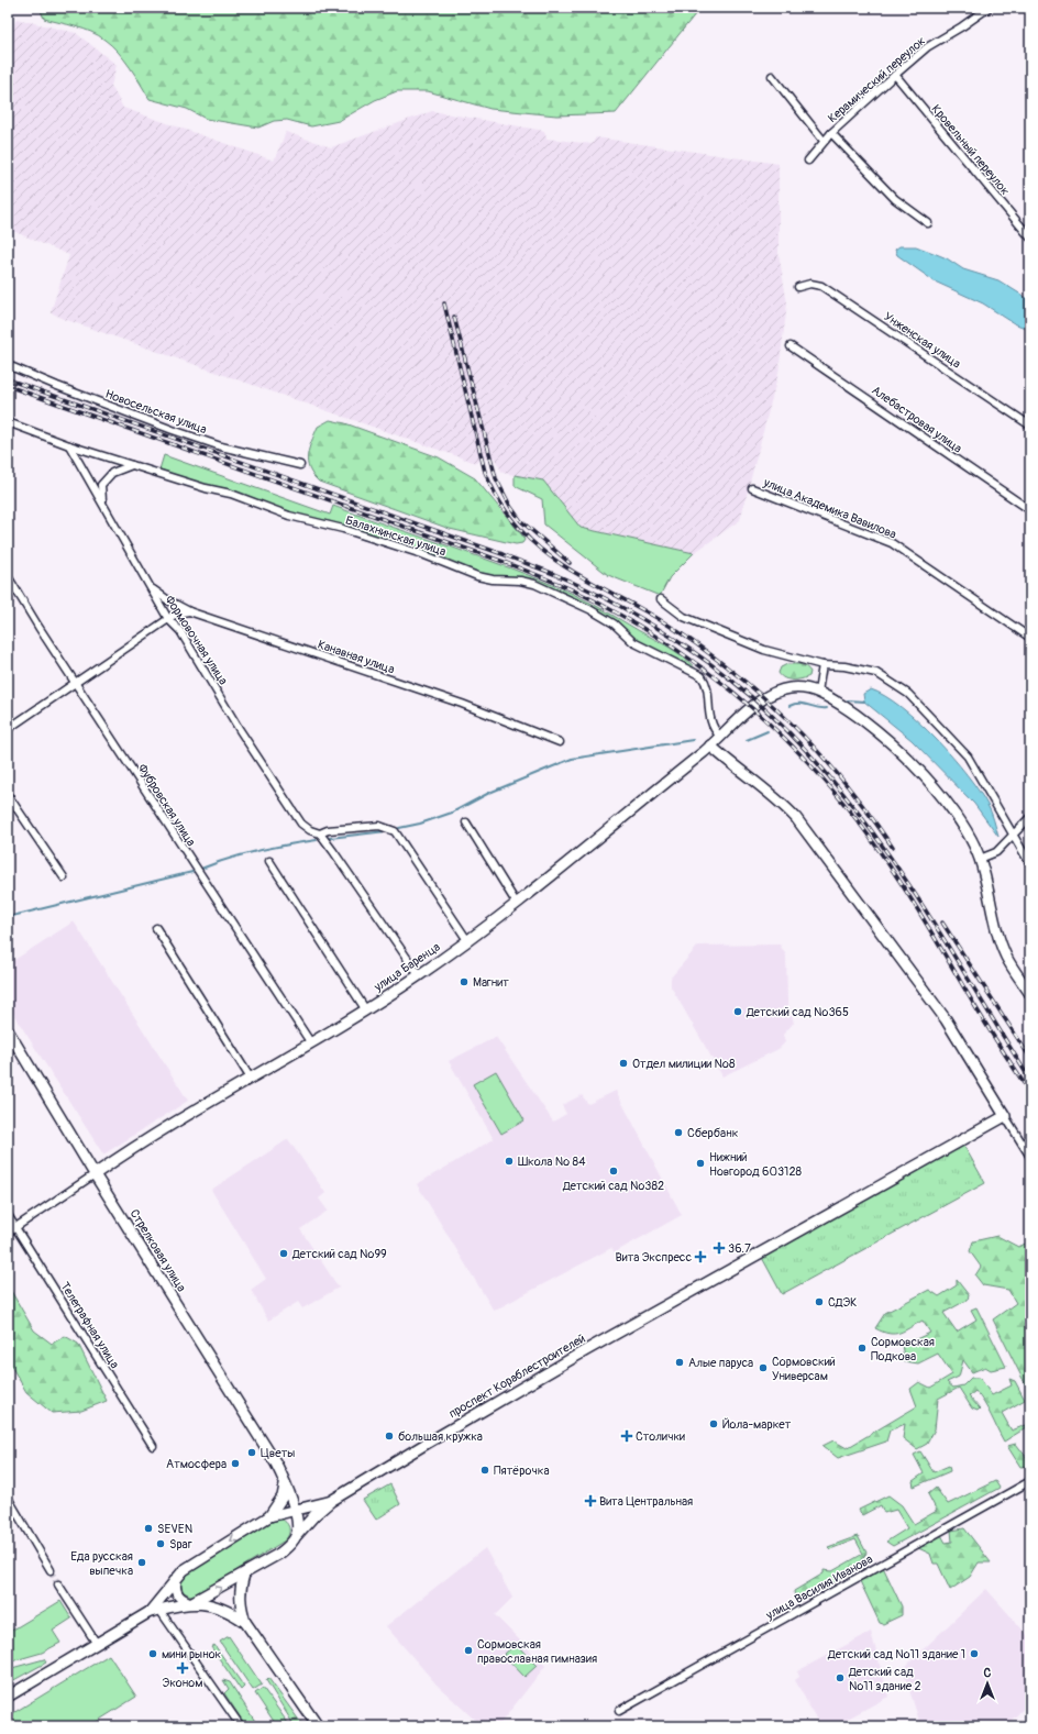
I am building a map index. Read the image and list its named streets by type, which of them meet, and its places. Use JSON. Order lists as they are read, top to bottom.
{
  "streets": {
    "street": [
      "Керамический переулок",
      "Кровельный переулок",
      "Унженская улица",
      "Новосельская улица",
      "Алебастровая улица",
      "улица Академика Вавилова",
      "Балахнинская улица",
      "Формовочная улица",
      "Канавная улица",
      "Фубровская улица",
      "улица Баренца",
      "Стрелковая улица",
      "Телеграфная улица",
      "проспект Кораблестроителей",
      "улица Василия Иванова"
    ]
  },
  "crossings": [
    ["Керамический переулок", "Кровельный переулок"],
    ["Балахнинская улица", "Формовочная улица"],
    ["Балахнинская улица", "улица Баренца"],
    ["Формовочная улица", "Канавная улица"],
    ["Формовочная улица", "улица Баренца"],
    ["Фубровская улица", "улица Баренца"],
    ["улица Баренца", "Стрелковая улица"],
    ["Стрелковая улица", "проспект Кораблестроителей"]
  ],
  "places": {
    "other": [
      "Магнит",
      "Детский сад №365",
      "Отдел милиции №8",
      "Сбербанк",
      "Школа № 84",
      "Нижний Новгород 603128",
      "Детский сад №382",
      "Детский сад №99",
      "СДЭК",
      "Сормовская Подкова",
      "Алые паруса",
      "Сормовский Универсам",
      "Йола-маркет",
      "большая кружка",
      "Цветы",
      "Атмосфера",
      "Пятёрочка",
      "SEVEN",
      "Spar",
      "Еда русская выпечка",
      "Сормовская православная гимназия",
      "мини рынок",
      "Детский сад №11 здание 1",
      "Детский сад №11 здание 2"
    ],
    "health": [
      "36.7",
      "Вита Экспресс",
      "Столички",
      "Вита Центральная",
      "Эконом"
    ]
  },
  "north": "top"
}
